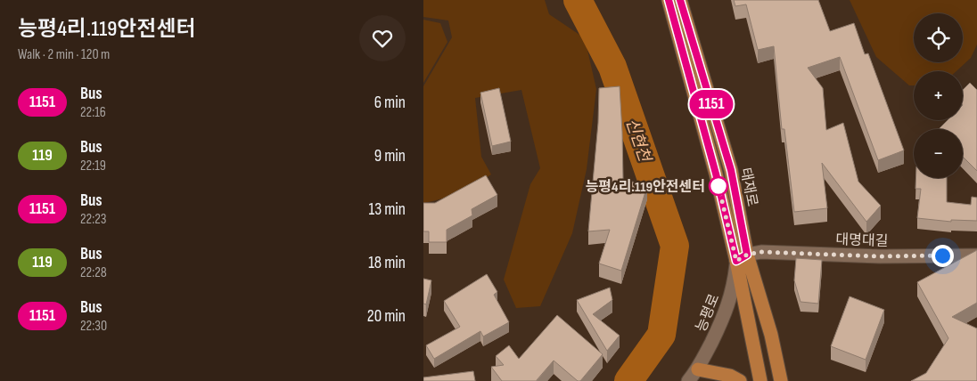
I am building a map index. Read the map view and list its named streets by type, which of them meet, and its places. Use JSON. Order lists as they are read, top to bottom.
{
  "streets": {
    "highway": ["태재로"],
    "street": ["대명대길", "능평로"]
  },
  "crossings": [
    ["태재로", "대명대길"],
    ["태재로", "능평로"],
    ["대명대길", "능평로"]
  ],
  "water": ["신현천"],
  "places": ["능평4리.119안전센터"],
  "lines": ["bus line 1151"],
  "page": {
    "heading": ["능평4리.119안전센터", "Walk · 2 min · 120 m"],
    "on_map": "1151",
    "map_buttons": ["+", "−"],
    "list": [
      {
        "mark": "1151",
        "name": "Bus",
        "note": "22:16",
        "value": "6 min"
      },
      {
        "mark": "119",
        "name": "Bus",
        "note": "22:19",
        "value": "9 min"
      },
      {
        "mark": "1151",
        "name": "Bus",
        "note": "22:23",
        "value": "13 min"
      },
      {
        "mark": "119",
        "name": "Bus",
        "note": "22:28",
        "value": "18 min"
      },
      {
        "mark": "1151",
        "name": "Bus",
        "note": "22:30",
        "value": "20 min"
      }
    ]
  }
}
